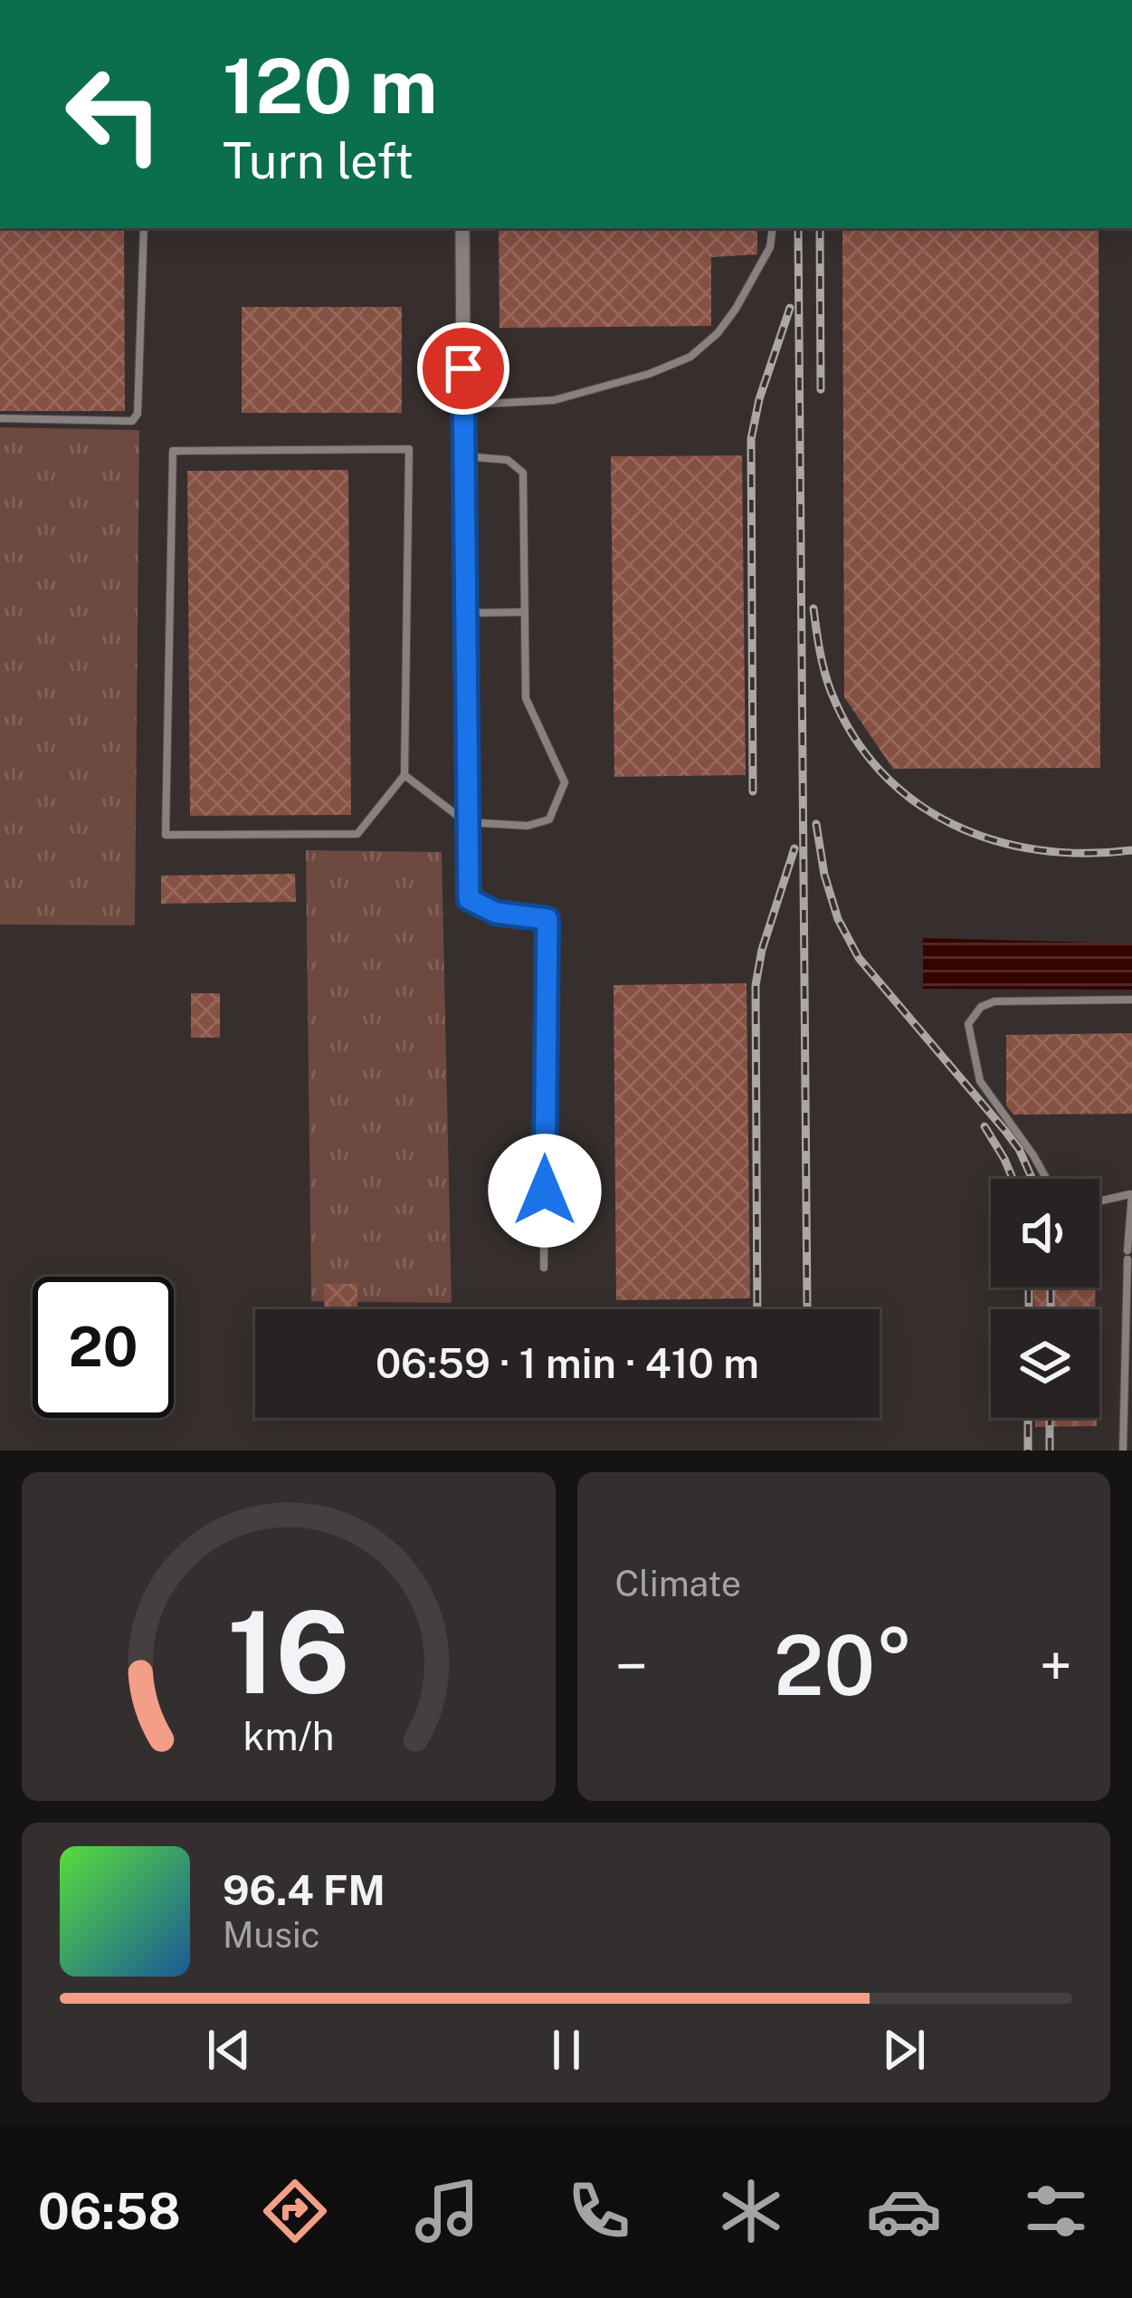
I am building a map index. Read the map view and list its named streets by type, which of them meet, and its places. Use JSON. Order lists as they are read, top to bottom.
{
  "page": {
    "turn": ["120 m", "Turn left"],
    "limit": "20",
    "trip": "06:59 · 1 min · 410 m",
    "tile": "Climate",
    "heat": ["−", "20°", "+"],
    "song": ["96.4 FM", "Music"],
    "tabs": "06:58",
    "gauge": ["16", "km/h"]
  }
}
